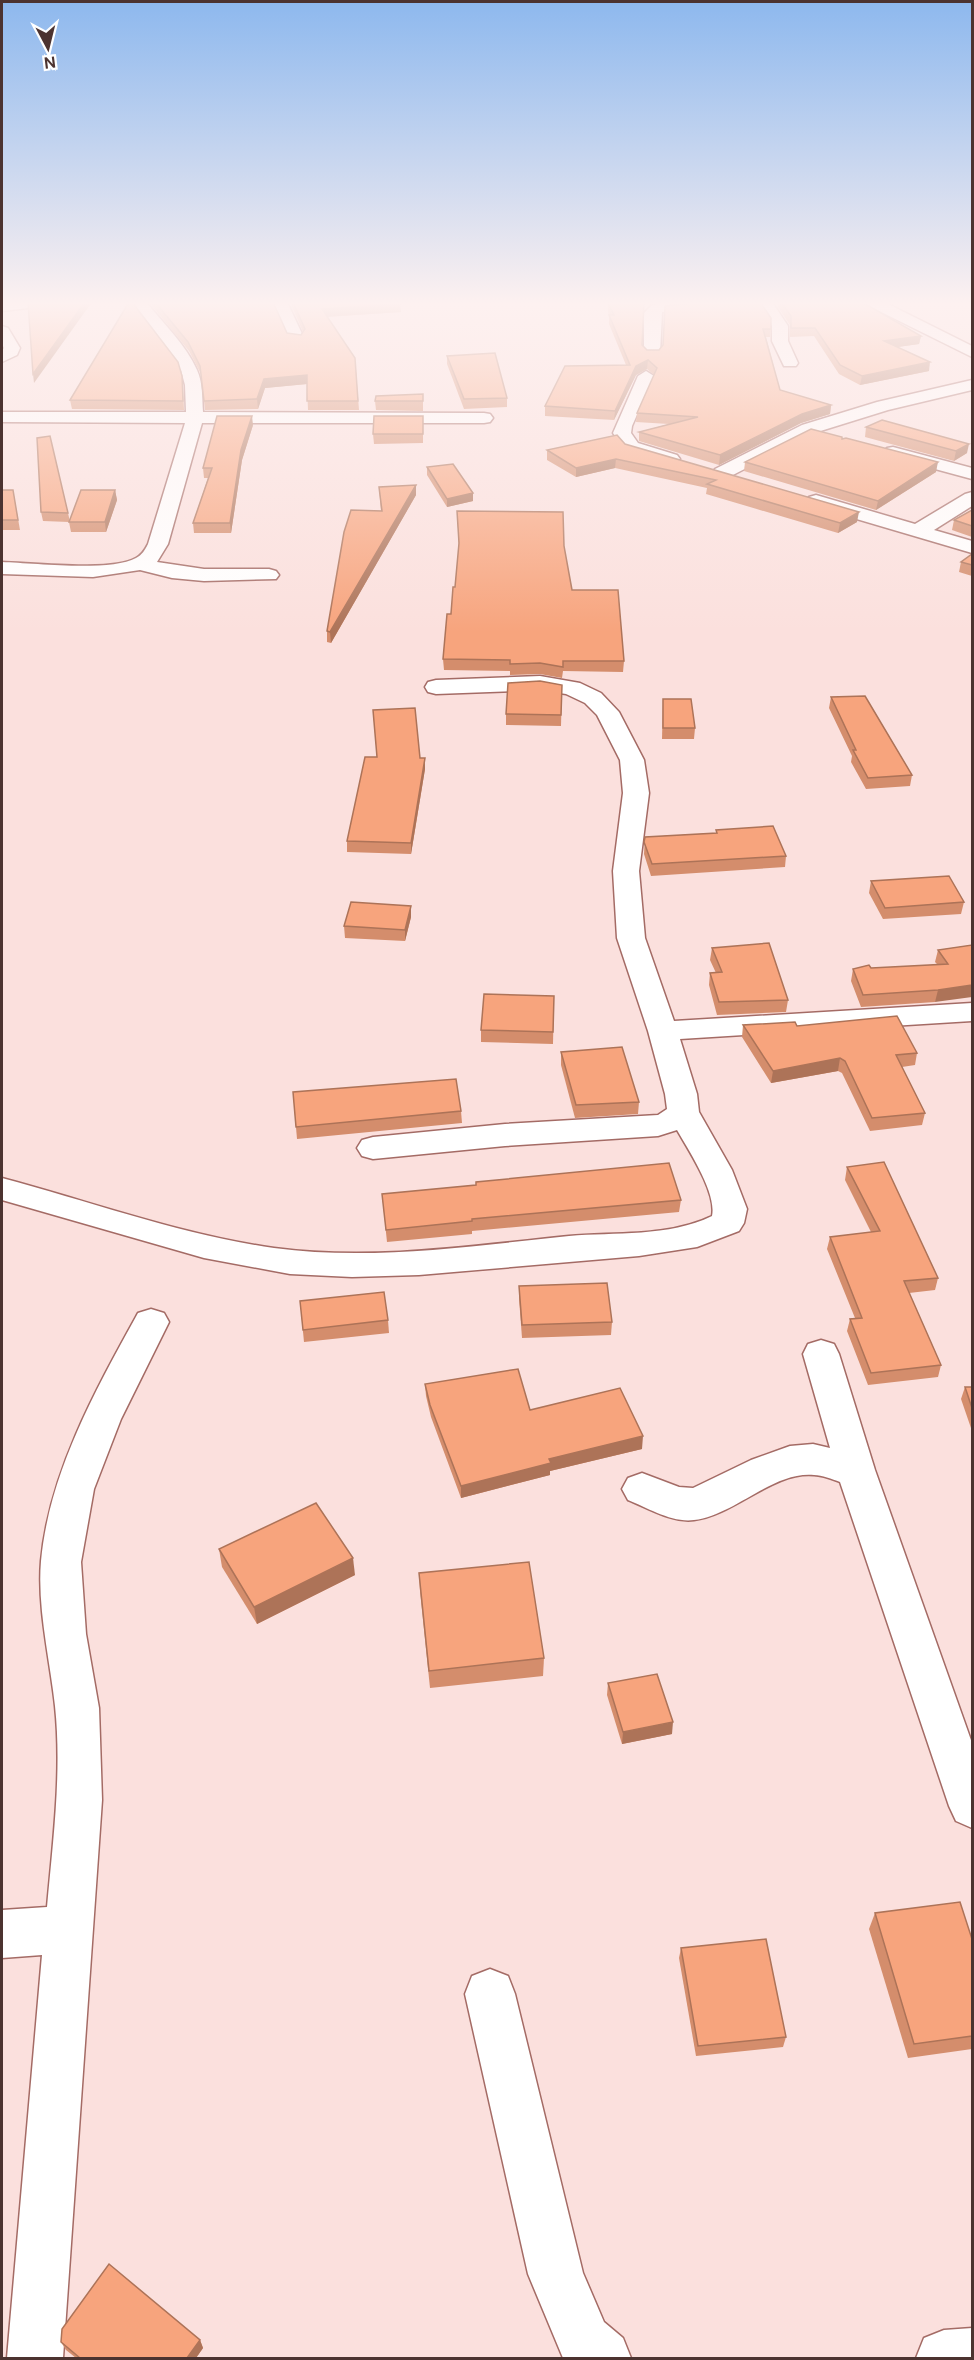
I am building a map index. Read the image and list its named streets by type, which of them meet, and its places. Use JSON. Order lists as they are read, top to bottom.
{
  "north": "bottom"
}
